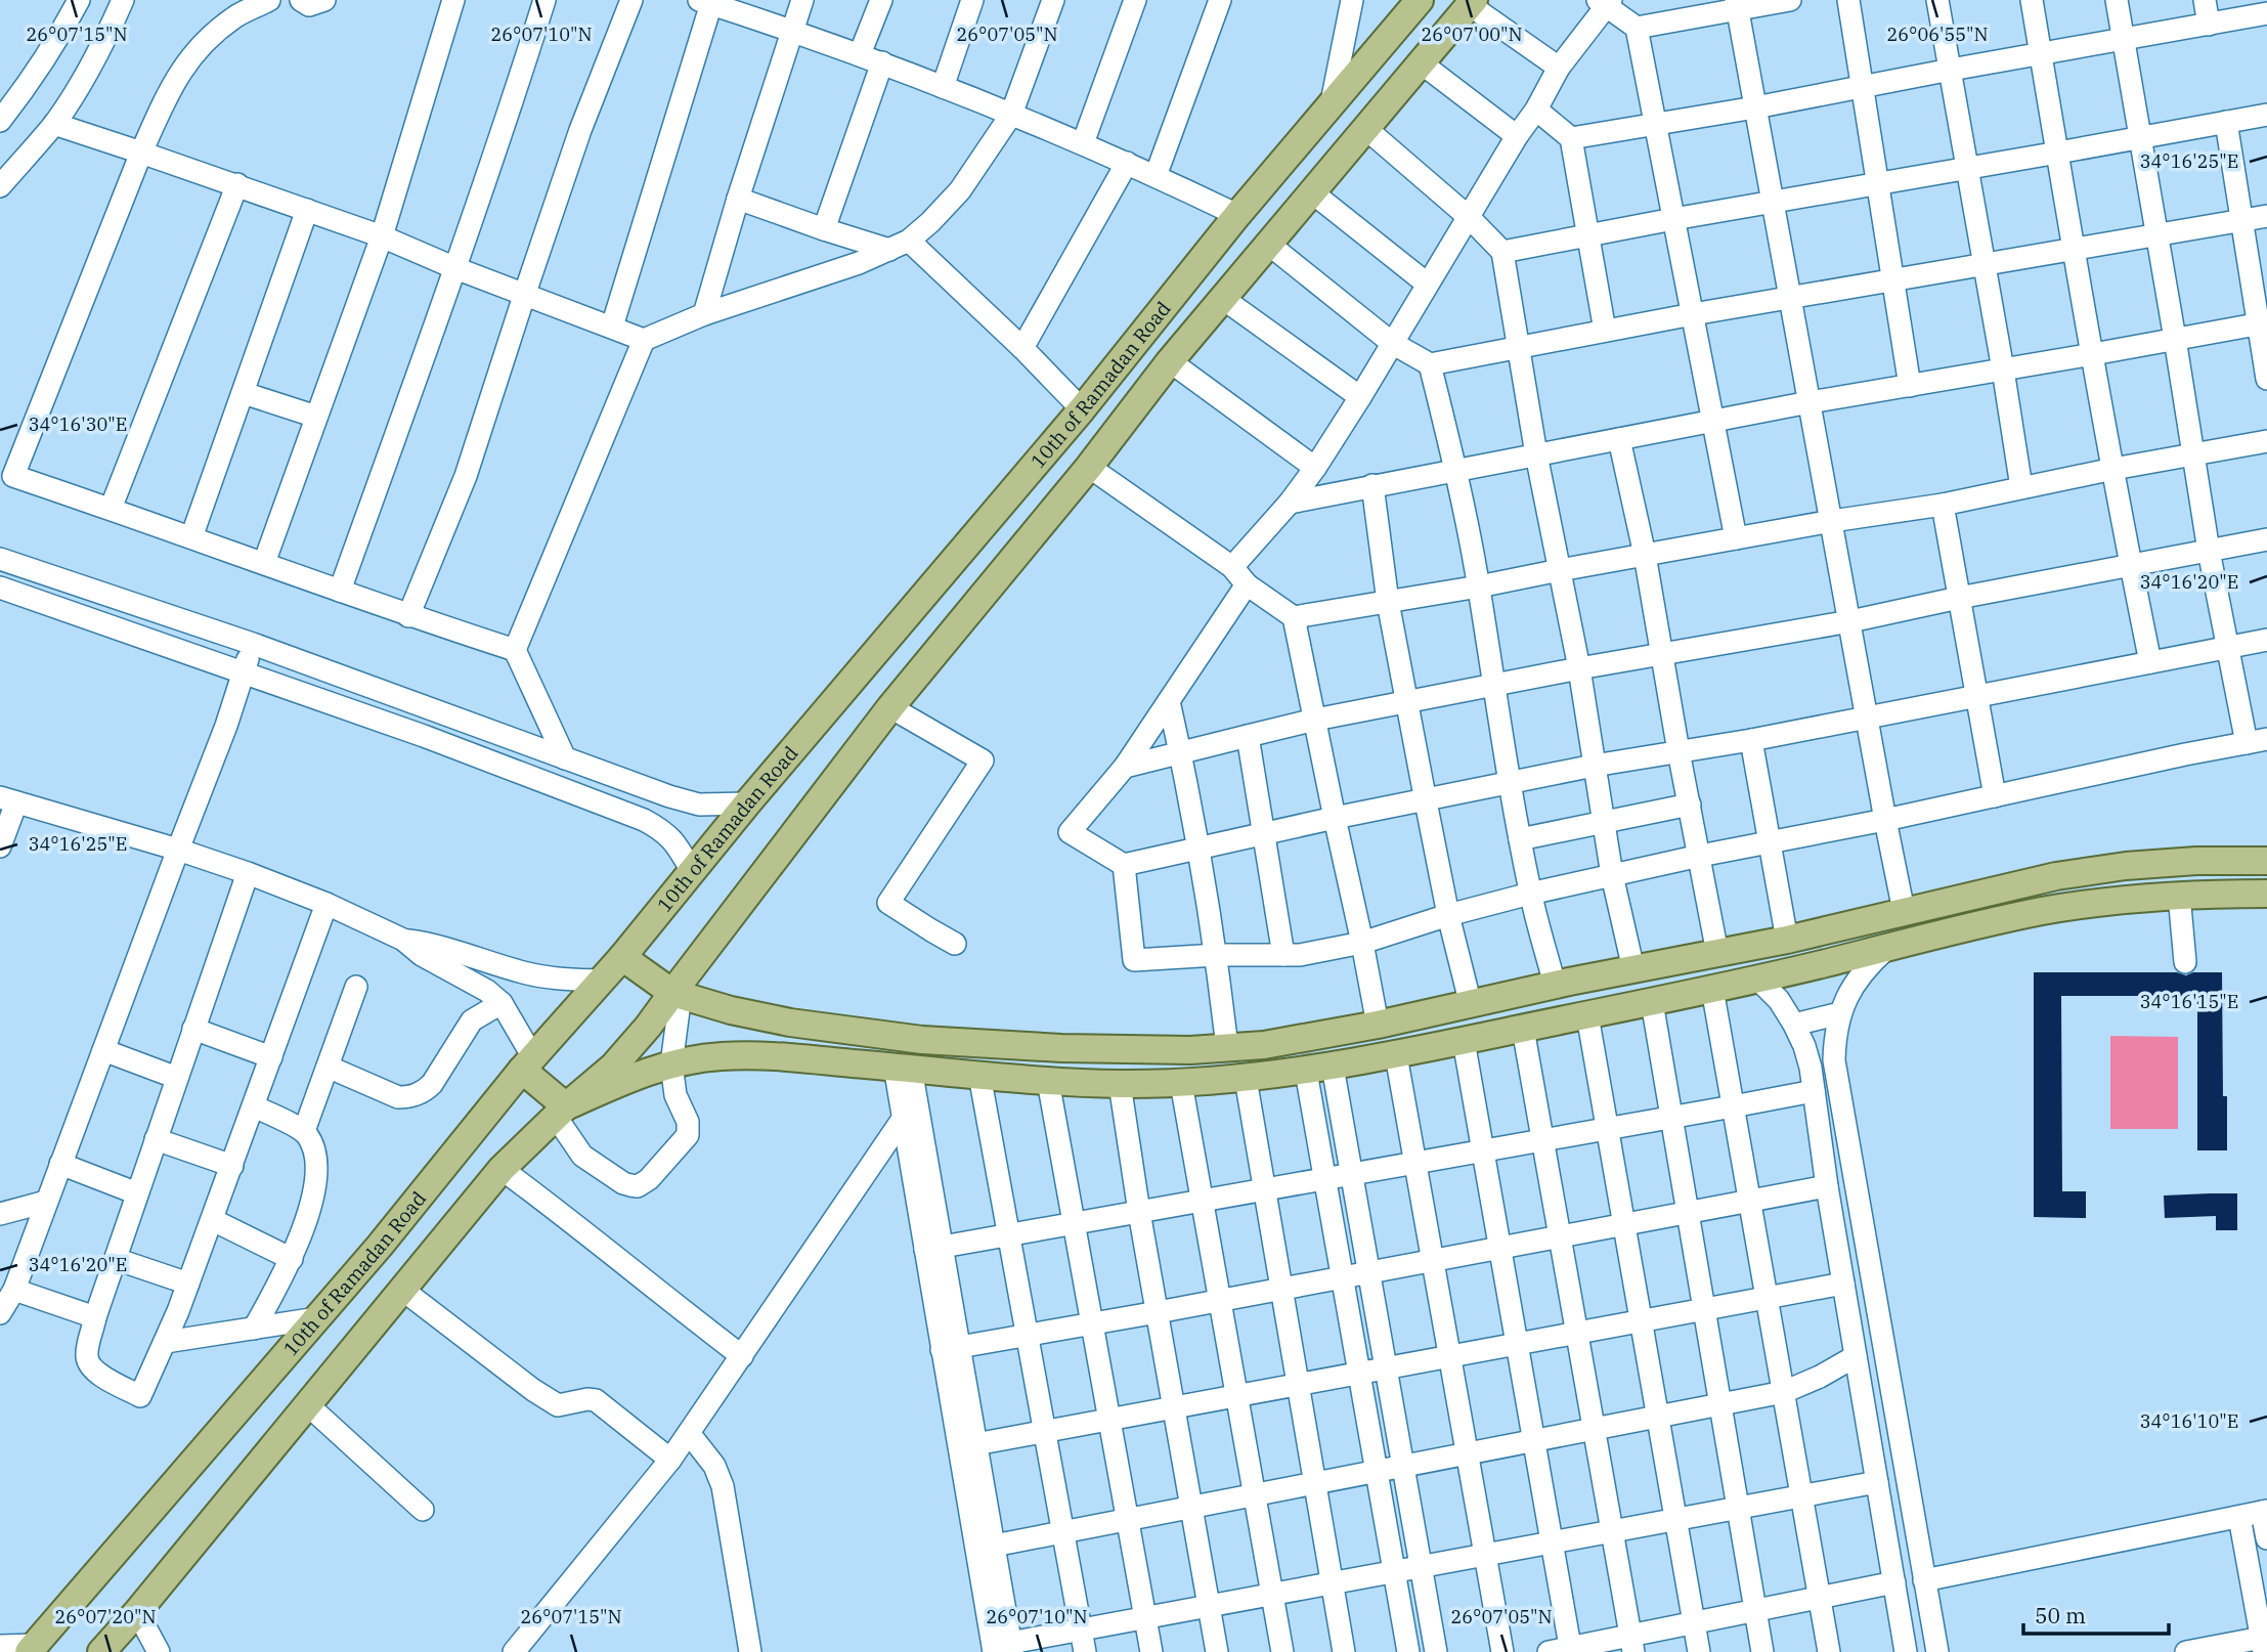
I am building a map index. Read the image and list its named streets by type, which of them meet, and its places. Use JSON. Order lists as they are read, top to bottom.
{
  "streets": {
    "main road": ["10th of Ramadan Road"]
  },
  "scale_bar": "50 m",
  "coordinates": [
    "26°07'15\"N",
    "26°07'10\"N",
    "26°07'05\"N",
    "26°07'00\"N",
    "26°06'55\"N",
    "34°16'25\"E",
    "34°16'30\"E",
    "34°16'20\"E",
    "34°16'15\"E",
    "34°16'10\"E",
    "26°07'20\"N"
  ]
}
